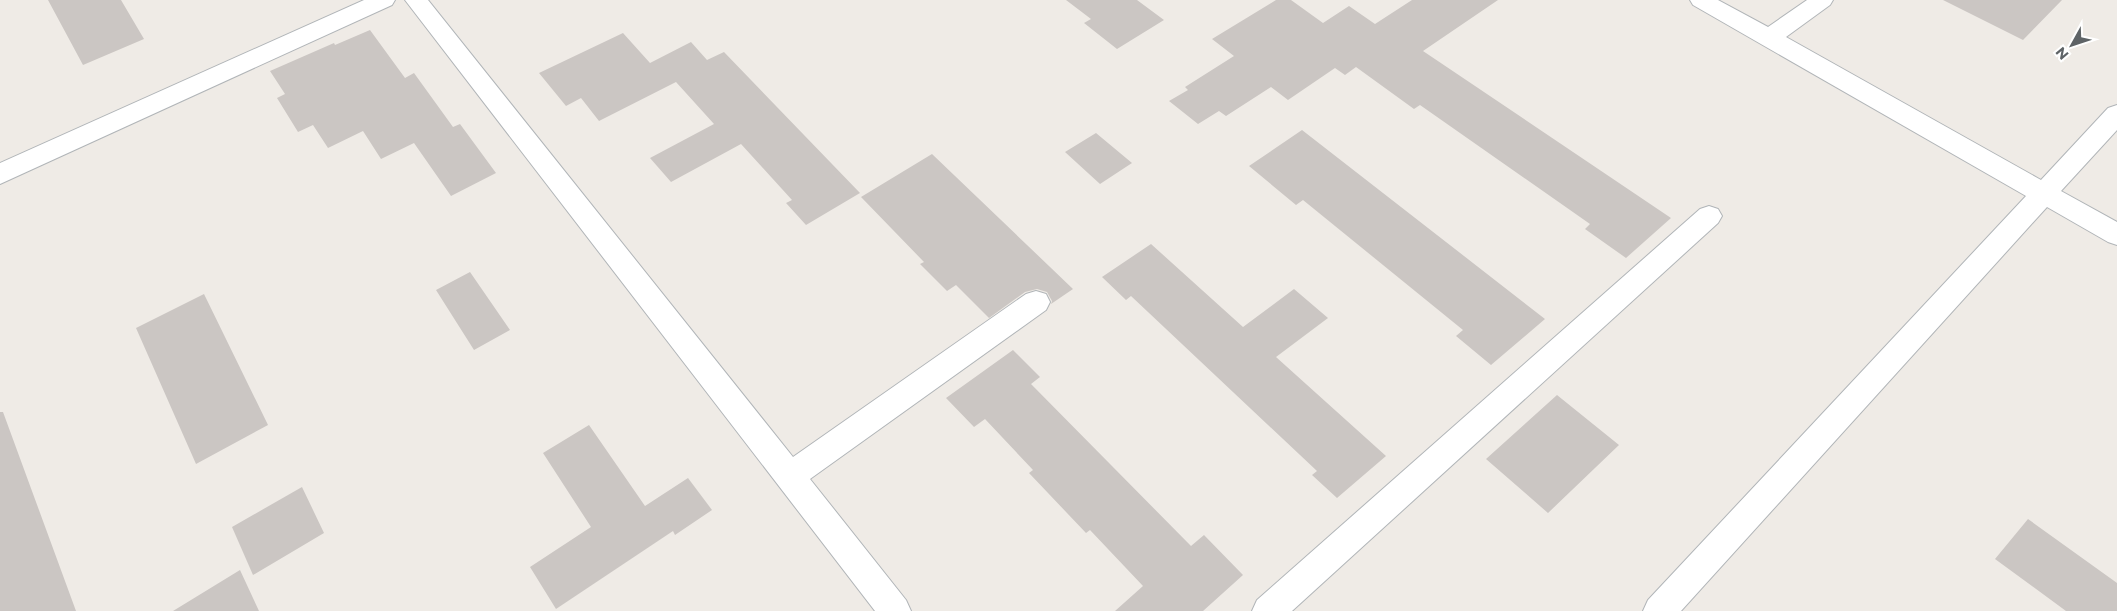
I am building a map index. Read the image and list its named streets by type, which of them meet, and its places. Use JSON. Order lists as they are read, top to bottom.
{
  "north": "bottom left"
}
